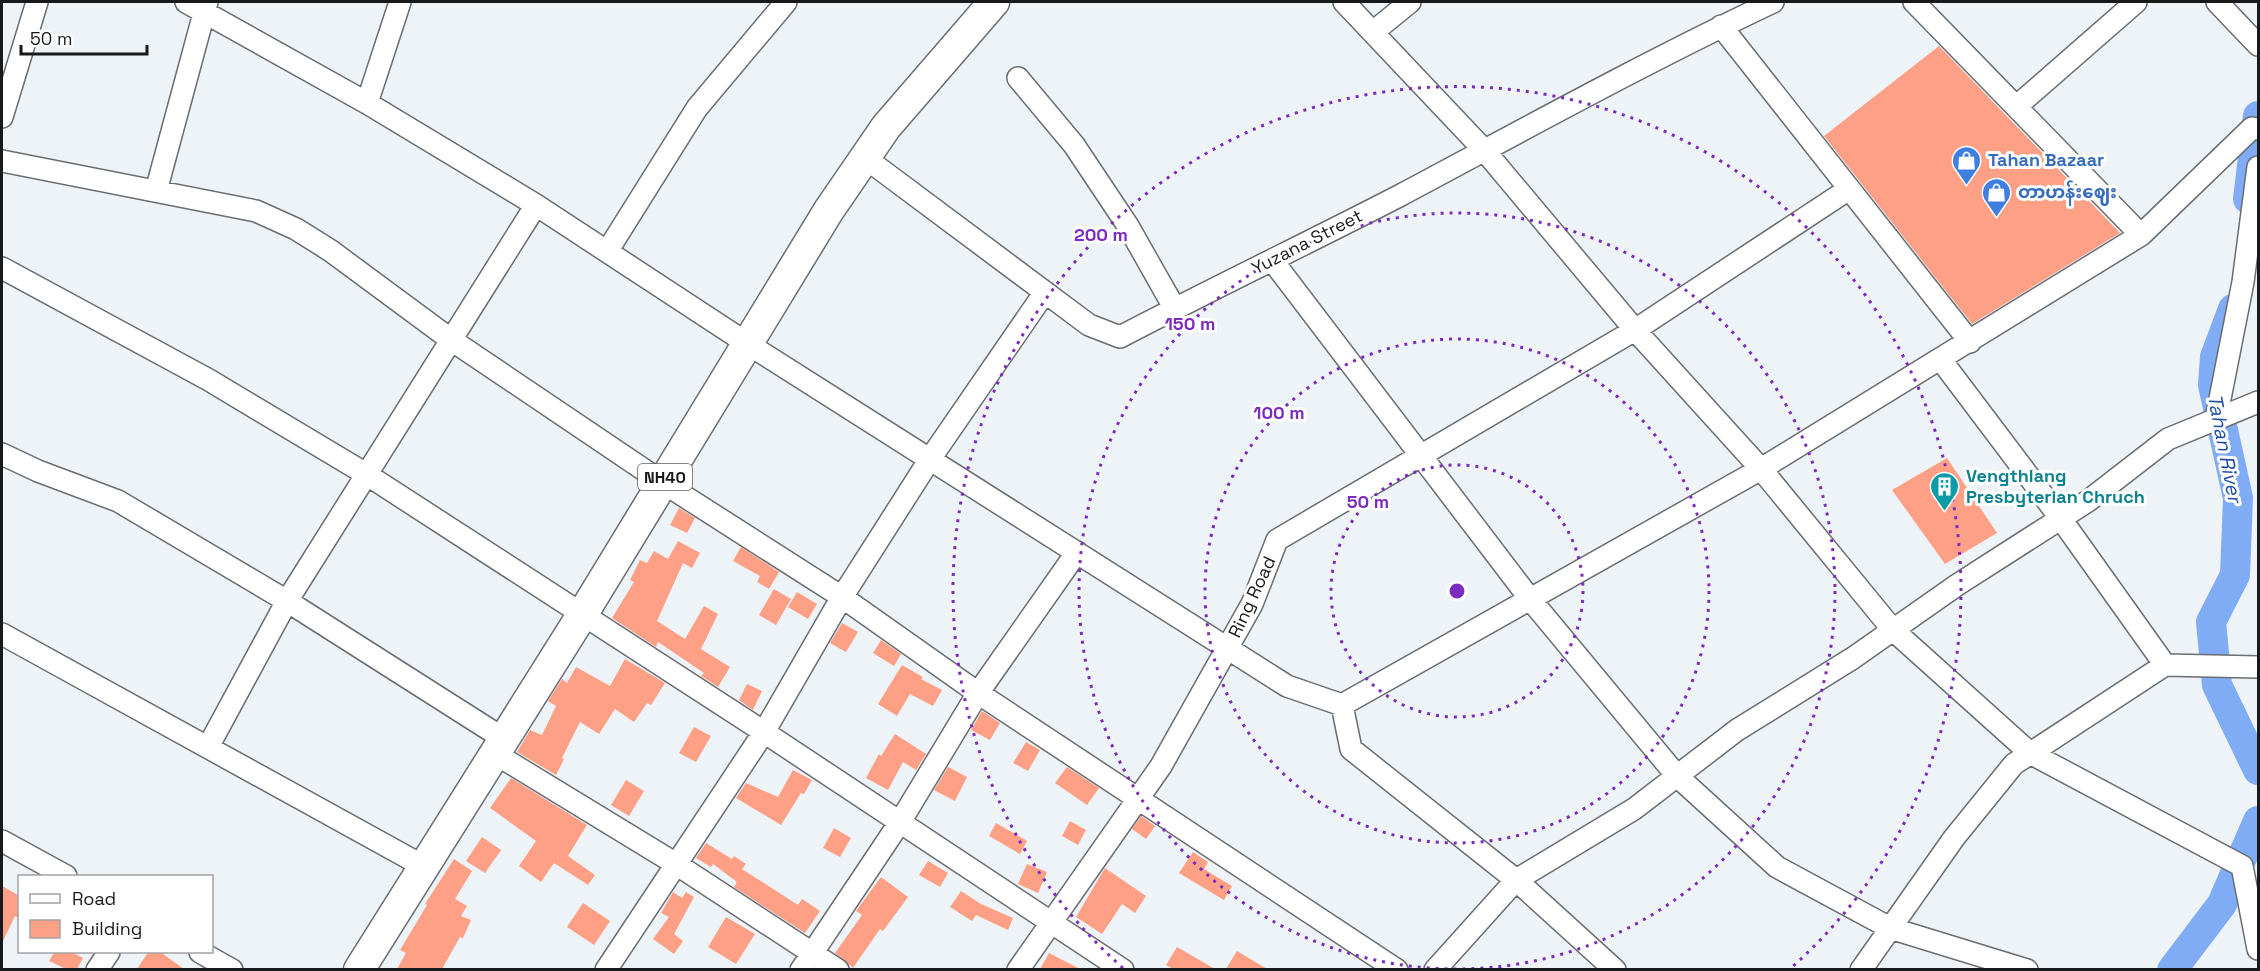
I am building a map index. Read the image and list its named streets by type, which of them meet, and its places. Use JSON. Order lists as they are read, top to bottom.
{
  "streets": {
    "highway": ["NH40"],
    "street": ["Yuzana Street", "Ring Road"]
  },
  "crossings": [
    ["Yuzana Street", "NH40"]
  ],
  "water": ["Tahan River"],
  "places": {
    "shop": ["Tahan Bazaar", "တာဟန်းဈေး"],
    "building": ["Vengthlang Presbyterian Chruch"]
  },
  "legend": ["Road", "Building"],
  "scale_bar": "50 m",
  "rings": [
    "200 m",
    "150 m",
    "100 m",
    "50 m"
  ]
}
